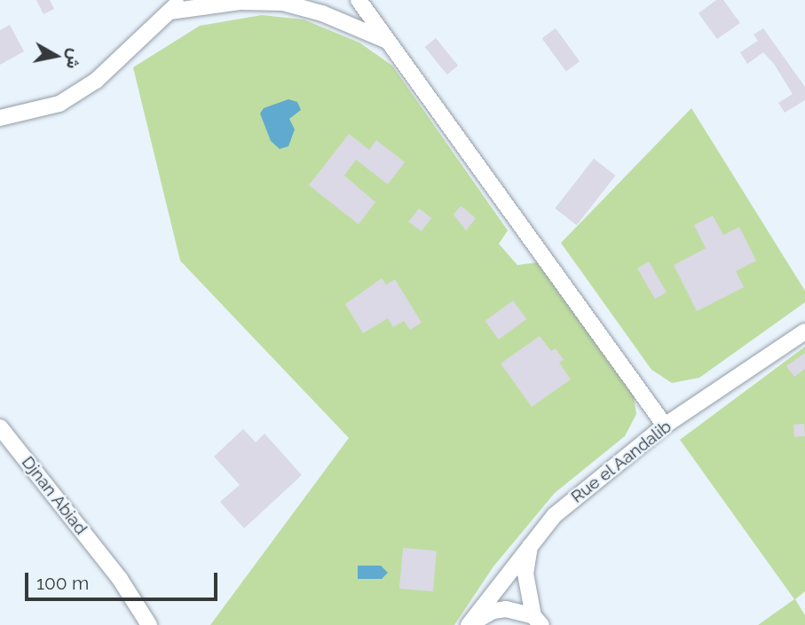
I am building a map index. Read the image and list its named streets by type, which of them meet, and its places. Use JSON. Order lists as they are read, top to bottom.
{
  "streets": {
    "street": ["Rue el Aandalib", "Djnan Abiad"]
  },
  "scale_bar": "100 m",
  "north": "right"
}
